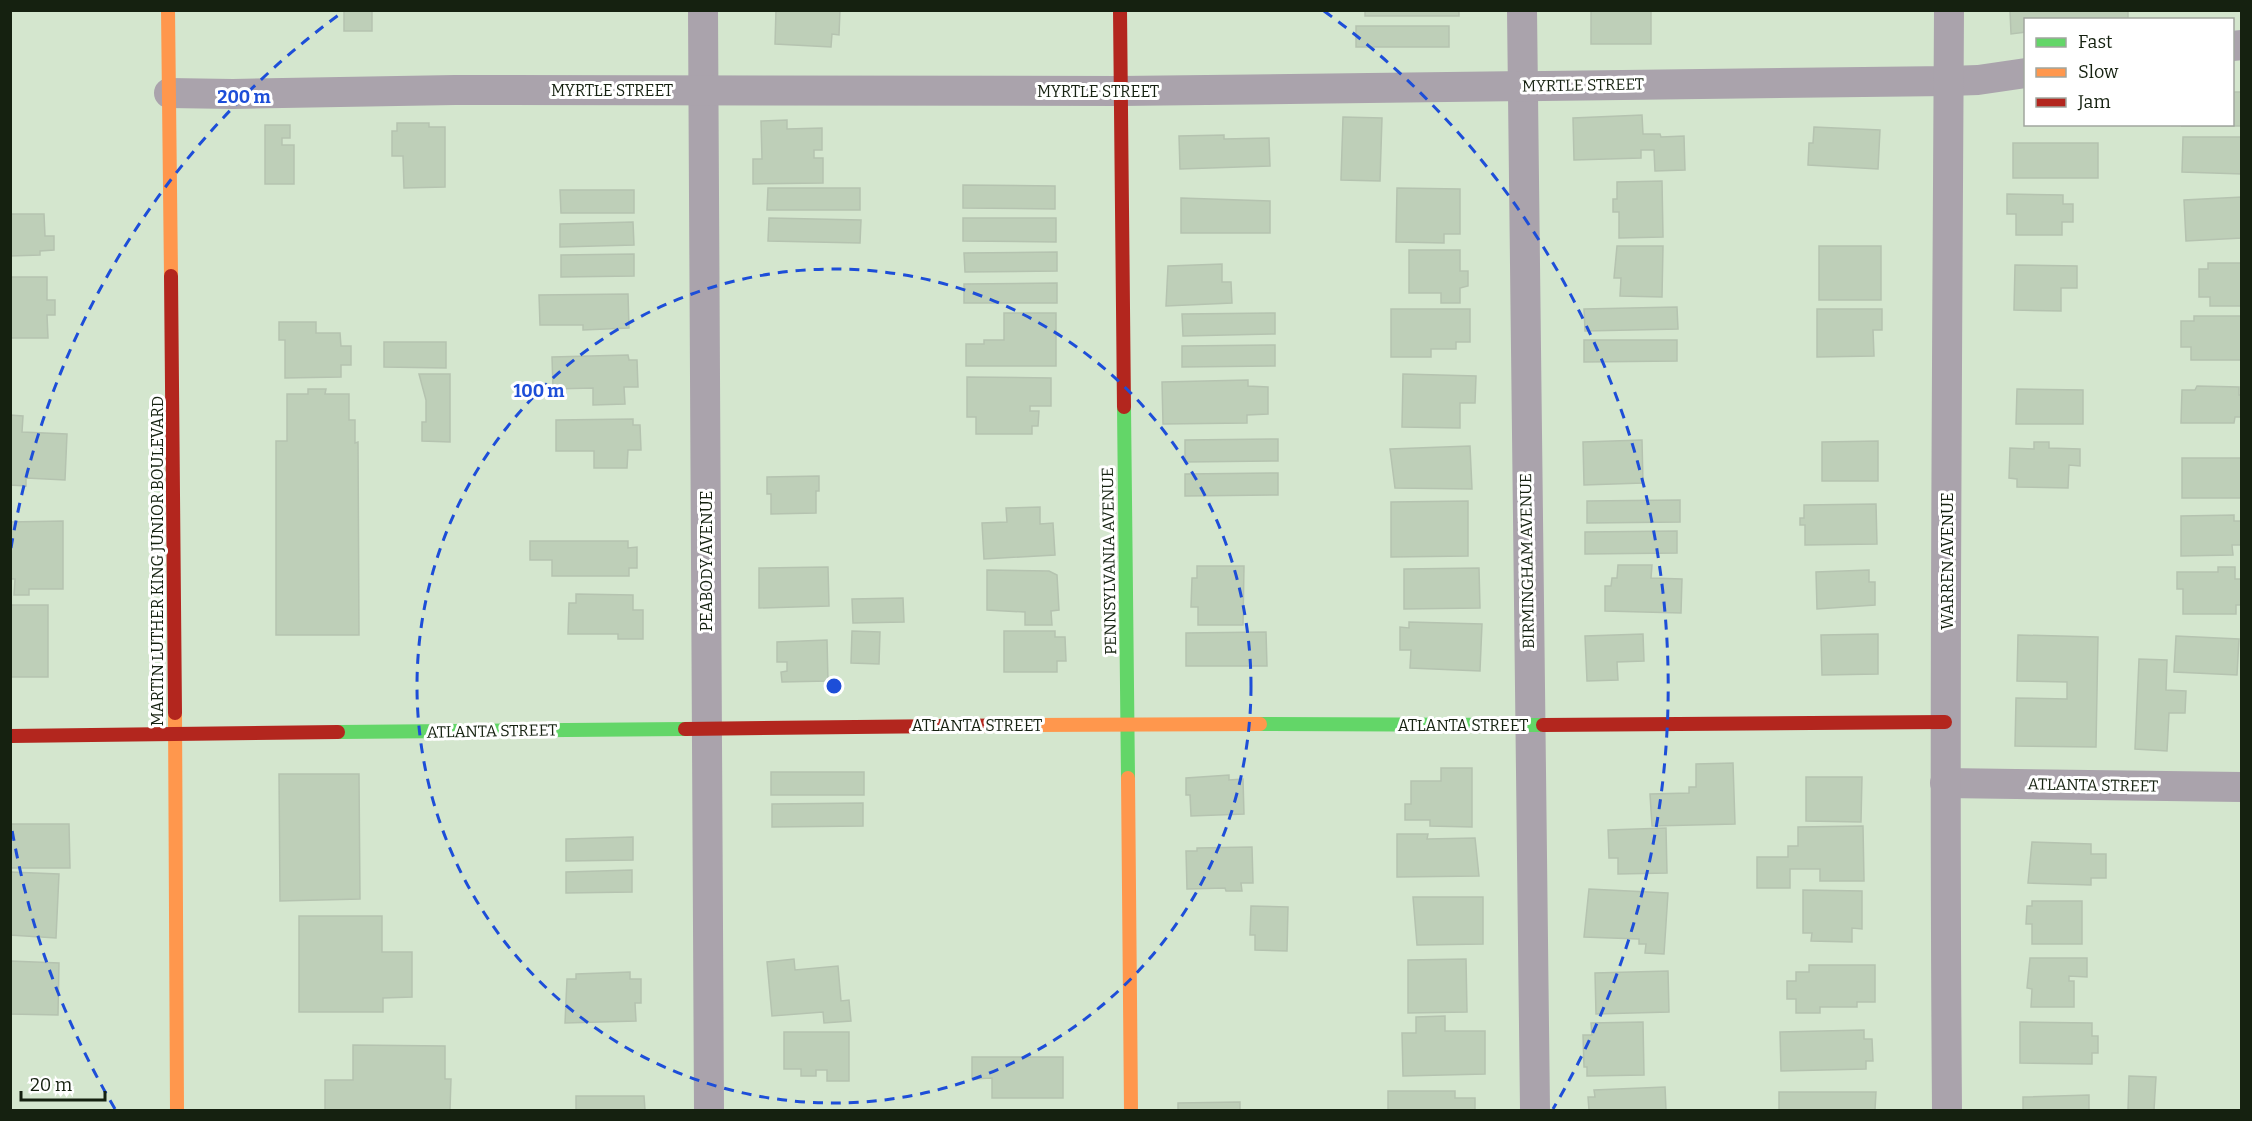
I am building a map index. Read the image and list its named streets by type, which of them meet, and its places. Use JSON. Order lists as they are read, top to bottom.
{
  "streets": {
    "street": [
      "MYRTLE STREET",
      "MARTIN LUTHER KING JUNIOR BOULEVARD",
      "PEABODY AVENUE",
      "PENNSYLVANIA AVENUE",
      "BIRMINGHAM AVENUE",
      "WARREN AVENUE",
      "ATLANTA STREET"
    ]
  },
  "crossings": [
    ["MYRTLE STREET", "MARTIN LUTHER KING JUNIOR BOULEVARD"],
    ["MYRTLE STREET", "PEABODY AVENUE"],
    ["MYRTLE STREET", "PENNSYLVANIA AVENUE"],
    ["MYRTLE STREET", "BIRMINGHAM AVENUE"],
    ["MYRTLE STREET", "WARREN AVENUE"],
    ["MARTIN LUTHER KING JUNIOR BOULEVARD", "ATLANTA STREET"],
    ["PEABODY AVENUE", "ATLANTA STREET"],
    ["PENNSYLVANIA AVENUE", "ATLANTA STREET"],
    ["BIRMINGHAM AVENUE", "ATLANTA STREET"],
    ["WARREN AVENUE", "ATLANTA STREET"]
  ],
  "legend": ["Fast", "Slow", "Jam"],
  "scale_bar": "20 m",
  "rings": ["200 m", "100 m"]
}
